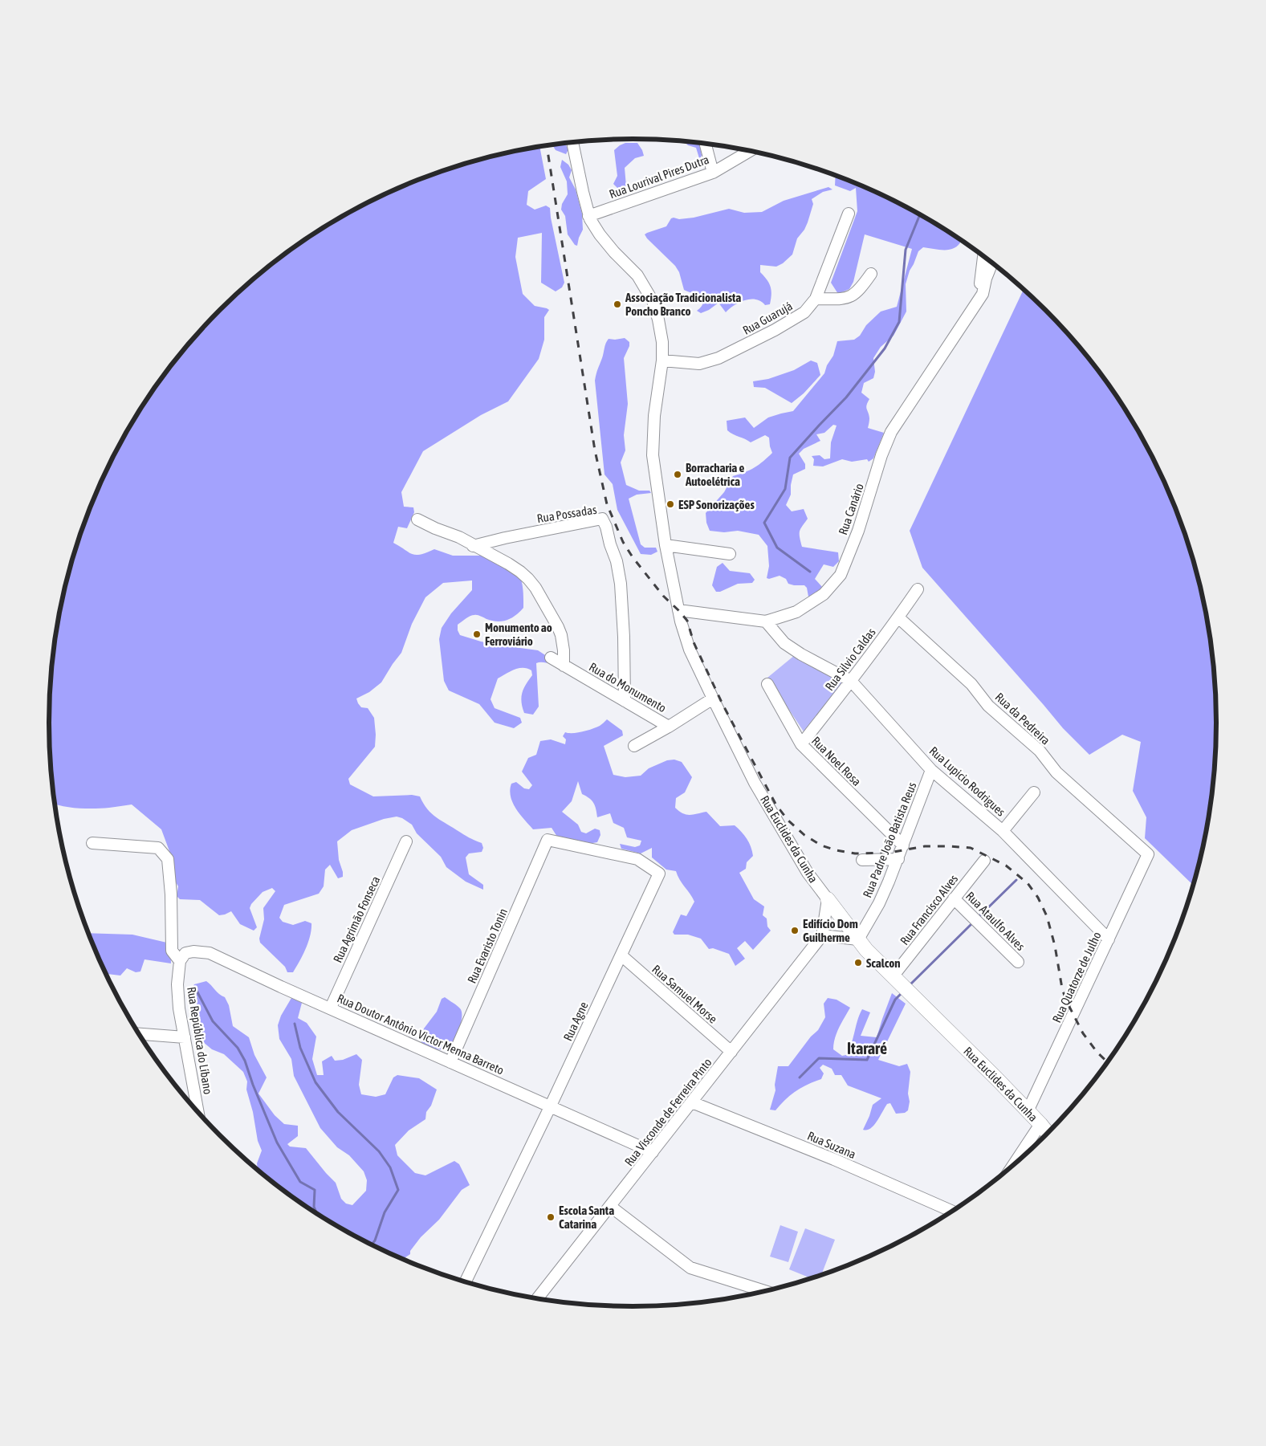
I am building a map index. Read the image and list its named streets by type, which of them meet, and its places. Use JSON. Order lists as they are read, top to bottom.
{
  "streets": {
    "main road": ["Rua Euclides da Cunha"],
    "street": [
      "Rua Lourival Pires Dutra",
      "Rua Guarujá",
      "Rua Canário",
      "Rua Possadas",
      "Rua Silvio Caldas",
      "Rua do Monumento",
      "Rua da Pedreira",
      "Rua Noel Rosa",
      "Rua Lupicio Rodrigues",
      "Rua Padre João Batista Reus",
      "Rua Francisco Alves",
      "Rua Agrimão Fonseca",
      "Rua Ataulfo Alves",
      "Rua Evaristo Tonin",
      "Rua Quatorze de Julho",
      "Rua Samuel Morse",
      "Rua Agne",
      "Rua Doutor Antônio Victor Menna Barreto",
      "Rua República do Líbano",
      "Rua Visconde de Ferreira Pinto",
      "Rua Suzana"
    ]
  },
  "crossings": [
    ["Rua Lourival Pires Dutra", "Rua Euclides da Cunha"],
    ["Rua Guarujá", "Rua Euclides da Cunha"],
    ["Rua Canário", "Rua Lupicio Rodrigues"],
    ["Rua Canário", "Rua Euclides da Cunha"],
    ["Rua Possadas", "Rua do Monumento"],
    ["Rua Silvio Caldas", "Rua da Pedreira"],
    ["Rua Silvio Caldas", "Rua Noel Rosa"],
    ["Rua Silvio Caldas", "Rua Lupicio Rodrigues"],
    ["Rua do Monumento", "Rua Euclides da Cunha"],
    ["Rua da Pedreira", "Rua Quatorze de Julho"],
    ["Rua Noel Rosa", "Rua Padre João Batista Reus"],
    ["Rua Lupicio Rodrigues", "Rua Padre João Batista Reus"],
    ["Rua Lupicio Rodrigues", "Rua Quatorze de Julho"],
    ["Rua Euclides da Cunha", "Rua Padre João Batista Reus"],
    ["Rua Euclides da Cunha", "Rua Francisco Alves"],
    ["Rua Euclides da Cunha", "Rua Quatorze de Julho"],
    ["Rua Euclides da Cunha", "Rua Visconde de Ferreira Pinto"],
    ["Rua Francisco Alves", "Rua Ataulfo Alves"],
    ["Rua Agrimão Fonseca", "Rua Doutor Antônio Victor Menna Barreto"],
    ["Rua Evaristo Tonin", "Rua Agne"],
    ["Rua Evaristo Tonin", "Rua Doutor Antônio Victor Menna Barreto"],
    ["Rua Samuel Morse", "Rua Agne"],
    ["Rua Samuel Morse", "Rua Visconde de Ferreira Pinto"],
    ["Rua Agne", "Rua Doutor Antônio Victor Menna Barreto"],
    ["Rua Doutor Antônio Victor Menna Barreto", "Rua República do Líbano"],
    ["Rua Doutor Antônio Victor Menna Barreto", "Rua Visconde de Ferreira Pinto"],
    ["Rua Visconde de Ferreira Pinto", "Rua Suzana"]
  ],
  "districts": ["Itararé"],
  "places": [
    "Associação Tradicionalista Poncho Branco",
    "Borracharia e Autoelétrica",
    "ESP Sonorizações",
    "Monumento ao Ferroviário",
    "Edifício Dom Guilherme",
    "Scalcon",
    "Escola Santa Catarina"
  ]
}
